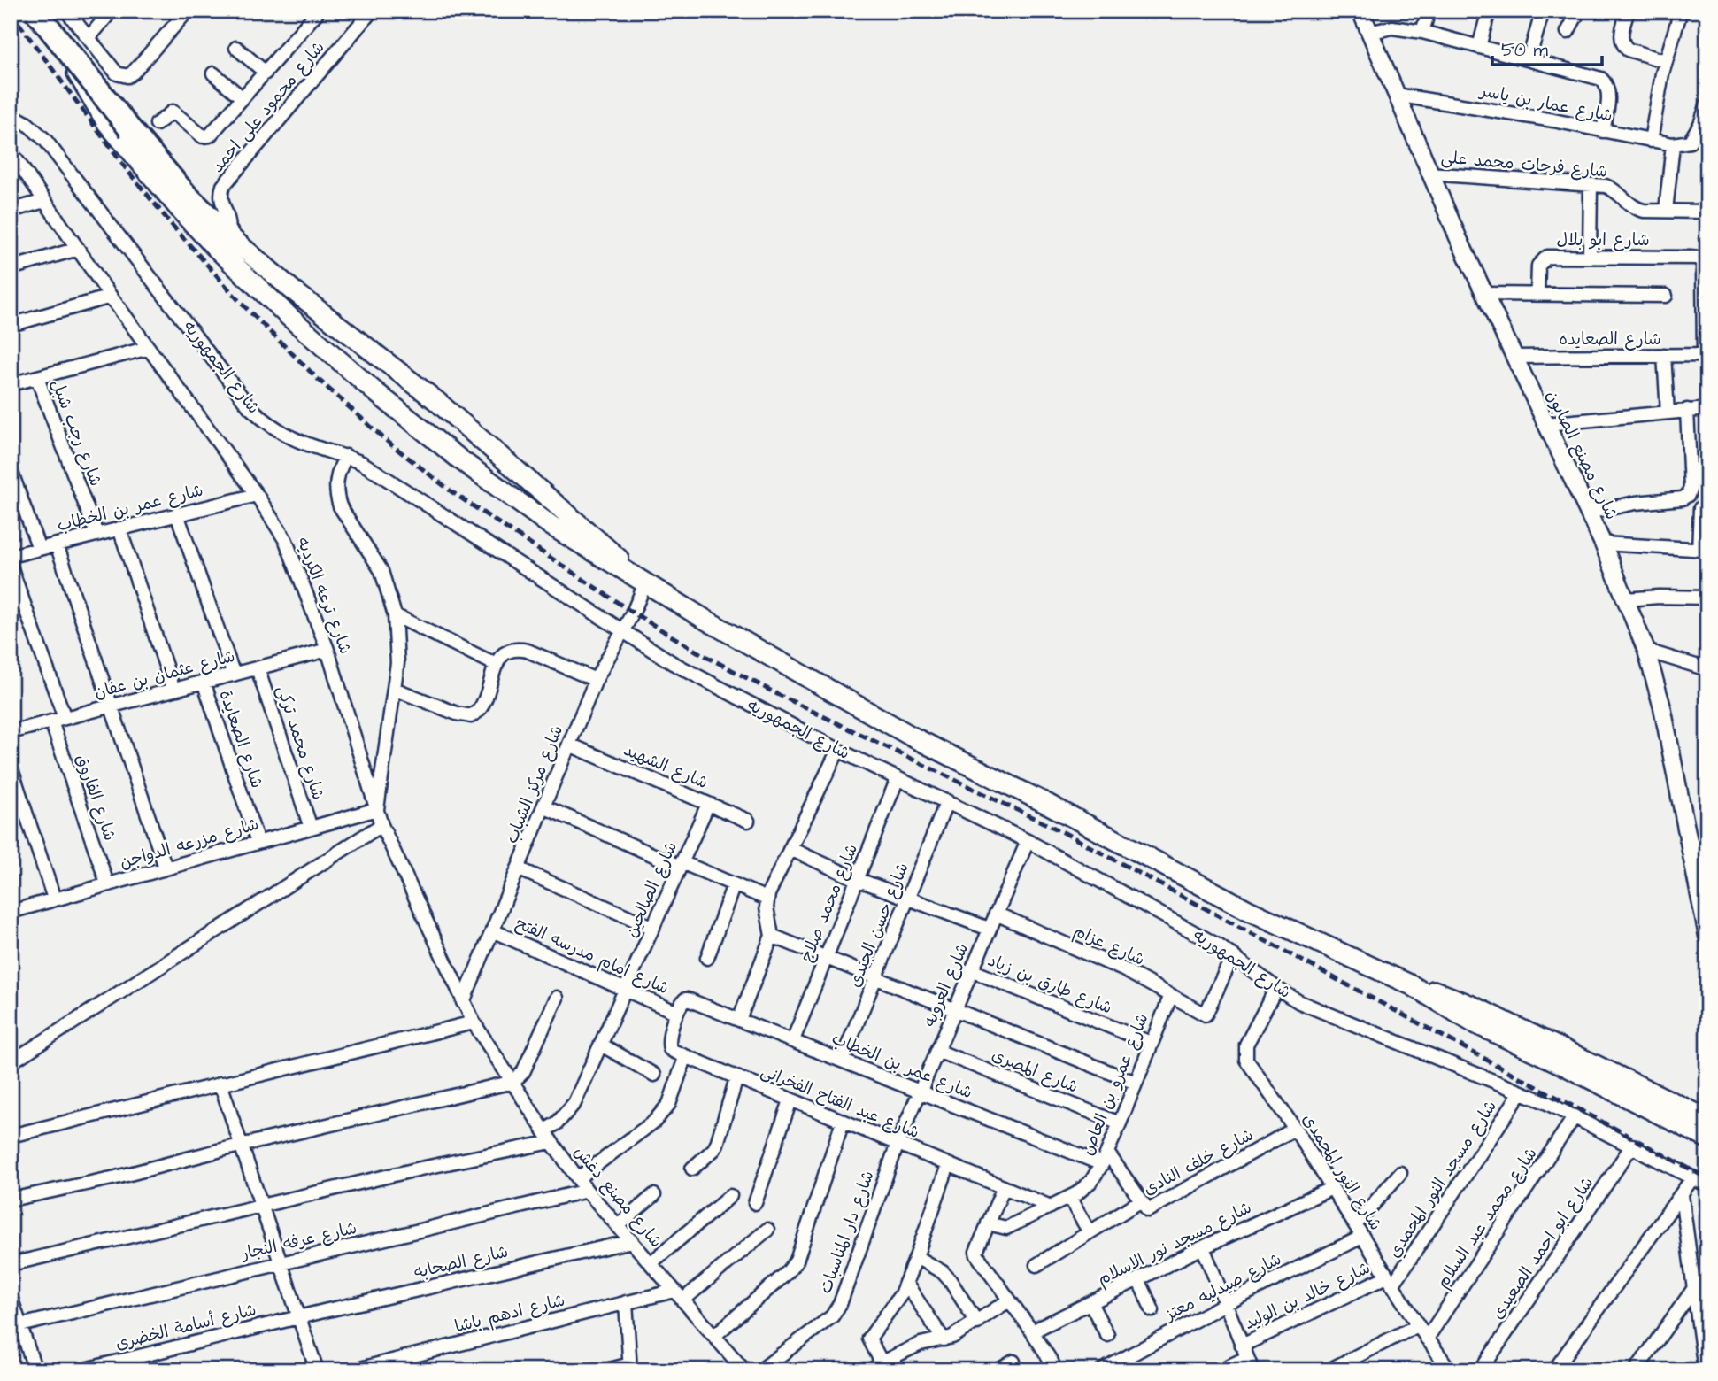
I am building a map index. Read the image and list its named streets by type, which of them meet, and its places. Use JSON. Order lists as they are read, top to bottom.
{
  "streets": {
    "street": [
      "شارع عمار بن ياسر",
      "شارع محمود على احمد",
      "شارع فرحات محمد على",
      "شارع ابو بلال",
      "شارع الصعايده",
      "شارع الجمهوريه",
      "شارع رجب شبل",
      "شارع مصنع الصابون",
      "شارع عمر بن الخطاب",
      "شارع ترعه الكرديه",
      "شارع عثمان بن عفان",
      "شارع الصعايدة",
      "شارع محمد تركى",
      "شارع الشهيد",
      "شارع مركز الشباب",
      "شارع الفاروق",
      "شارع مزرعه الدواجن",
      "شارع الصالحين",
      "شارع محمد صلاح",
      "شارع حسن الجندى",
      "شارع عزام",
      "شارع امام مدرسه الفتح",
      "شارع طارق بن زياد",
      "شارع العروبه",
      "شارع المصرى",
      "شارع عمرو بن العاص",
      "شارع عبد الفتاح الفخرانى",
      "شارع خلف النادى",
      "شارع النور المحمدى",
      "شارع مسجد النور المحمدي",
      "شارع مصنع دغش",
      "شارع محمد عبد السلام",
      "شارع دار المناسبات",
      "شارع عرفه النجار",
      "شارع مسجد نور الاسلام",
      "شارع ابو احمد الصعيدى",
      "شارع الصحابه",
      "شارع صيدليه معتز",
      "شارع خالد بن الوليد",
      "شارع ادهم باشا",
      "شارع أسامة الخضرى"
    ]
  },
  "crossings": [
    ["شارع عمار بن ياسر", "شارع مصنع الصابون"],
    ["شارع فرحات محمد على", "شارع مصنع الصابون"],
    ["شارع الصعايده", "شارع مصنع الصابون"],
    ["شارع الجمهوريه", "شارع مركز الشباب"],
    ["شارع الجمهوريه", "شارع محمد صلاح"],
    ["شارع الجمهوريه", "شارع حسن الجندى"],
    ["شارع الجمهوريه", "شارع عزام"],
    ["شارع الجمهوريه", "شارع العروبه"],
    ["شارع الجمهوريه", "شارع النور المحمدى"],
    ["شارع الجمهوريه", "شارع مسجد النور المحمدي"],
    ["شارع الجمهوريه", "شارع محمد عبد السلام"],
    ["شارع الجمهوريه", "شارع ابو احمد الصعيدى"],
    ["شارع رجب شبل", "شارع عمر بن الخطاب"],
    ["شارع عمر بن الخطاب", "شارع ترعه الكرديه"],
    ["شارع عمر بن الخطاب", "شارع محمد صلاح"],
    ["شارع عمر بن الخطاب", "شارع حسن الجندى"],
    ["شارع عمر بن الخطاب", "شارع امام مدرسه الفتح"],
    ["شارع عمر بن الخطاب", "شارع العروبه"],
    ["شارع عمر بن الخطاب", "شارع عمرو بن العاص"],
    ["شارع عمر بن الخطاب", "شارع خلف النادى"],
    ["شارع ترعه الكرديه", "شارع عثمان بن عفان"],
    ["شارع ترعه الكرديه", "شارع مركز الشباب"],
    ["شارع ترعه الكرديه", "شارع مزرعه الدواجن"],
    ["شارع ترعه الكرديه", "شارع مصنع دغش"],
    ["شارع عثمان بن عفان", "شارع الصعايدة"],
    ["شارع عثمان بن عفان", "شارع محمد تركى"],
    ["شارع عثمان بن عفان", "شارع الفاروق"],
    ["شارع الصعايدة", "شارع مزرعه الدواجن"],
    ["شارع محمد تركى", "شارع مزرعه الدواجن"],
    ["شارع الشهيد", "شارع مركز الشباب"],
    ["شارع الشهيد", "شارع الصالحين"],
    ["شارع مركز الشباب", "شارع امام مدرسه الفتح"],
    ["شارع مركز الشباب", "شارع مصنع دغش"],
    ["شارع الفاروق", "شارع مزرعه الدواجن"],
    ["شارع الصالحين", "شارع امام مدرسه الفتح"],
    ["شارع الصالحين", "شارع مصنع دغش"],
    ["شارع عزام", "شارع العروبه"],
    ["شارع عزام", "شارع عمرو بن العاص"],
    ["شارع طارق بن زياد", "شارع العروبه"],
    ["شارع طارق بن زياد", "شارع عمرو بن العاص"],
    ["شارع العروبه", "شارع المصرى"],
    ["شارع العروبه", "شارع عبد الفتاح الفخرانى"],
    ["شارع العروبه", "شارع دار المناسبات"],
    ["شارع المصرى", "شارع عمرو بن العاص"],
    ["شارع عمرو بن العاص", "شارع عبد الفتاح الفخرانى"],
    ["شارع عمرو بن العاص", "شارع خلف النادى"],
    ["شارع عبد الفتاح الفخرانى", "شارع دار المناسبات"],
    ["شارع خلف النادى", "شارع النور المحمدى"],
    ["شارع النور المحمدى", "شارع مسجد النور المحمدي"],
    ["شارع النور المحمدى", "شارع محمد عبد السلام"],
    ["شارع النور المحمدى", "شارع مسجد نور الاسلام"],
    ["شارع النور المحمدى", "شارع صيدليه معتز"],
    ["شارع النور المحمدى", "شارع خالد بن الوليد"],
    ["شارع مسجد النور المحمدي", "شارع خالد بن الوليد"],
    ["شارع مصنع دغش", "شارع عرفه النجار"],
    ["شارع مصنع دغش", "شارع الصحابه"],
    ["شارع مصنع دغش", "شارع ادهم باشا"],
    ["شارع الصحابه", "شارع أسامة الخضرى"]
  ],
  "scale_bar": "50 m"
}
